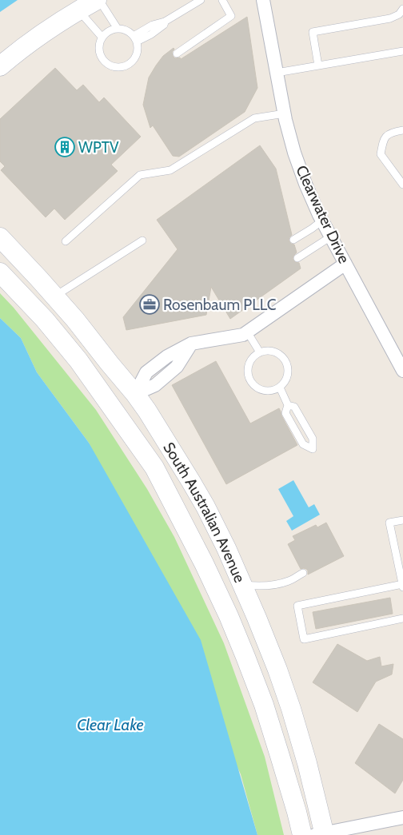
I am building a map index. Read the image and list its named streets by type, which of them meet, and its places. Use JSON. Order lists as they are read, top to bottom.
{
  "streets": {
    "main road": ["South Australian Avenue"],
    "street": ["Clearwater Drive"]
  },
  "water": ["Clear Lake"],
  "places": {
    "building": ["WPTV"],
    "office": ["Rosenbaum PLLC"]
  }
}
